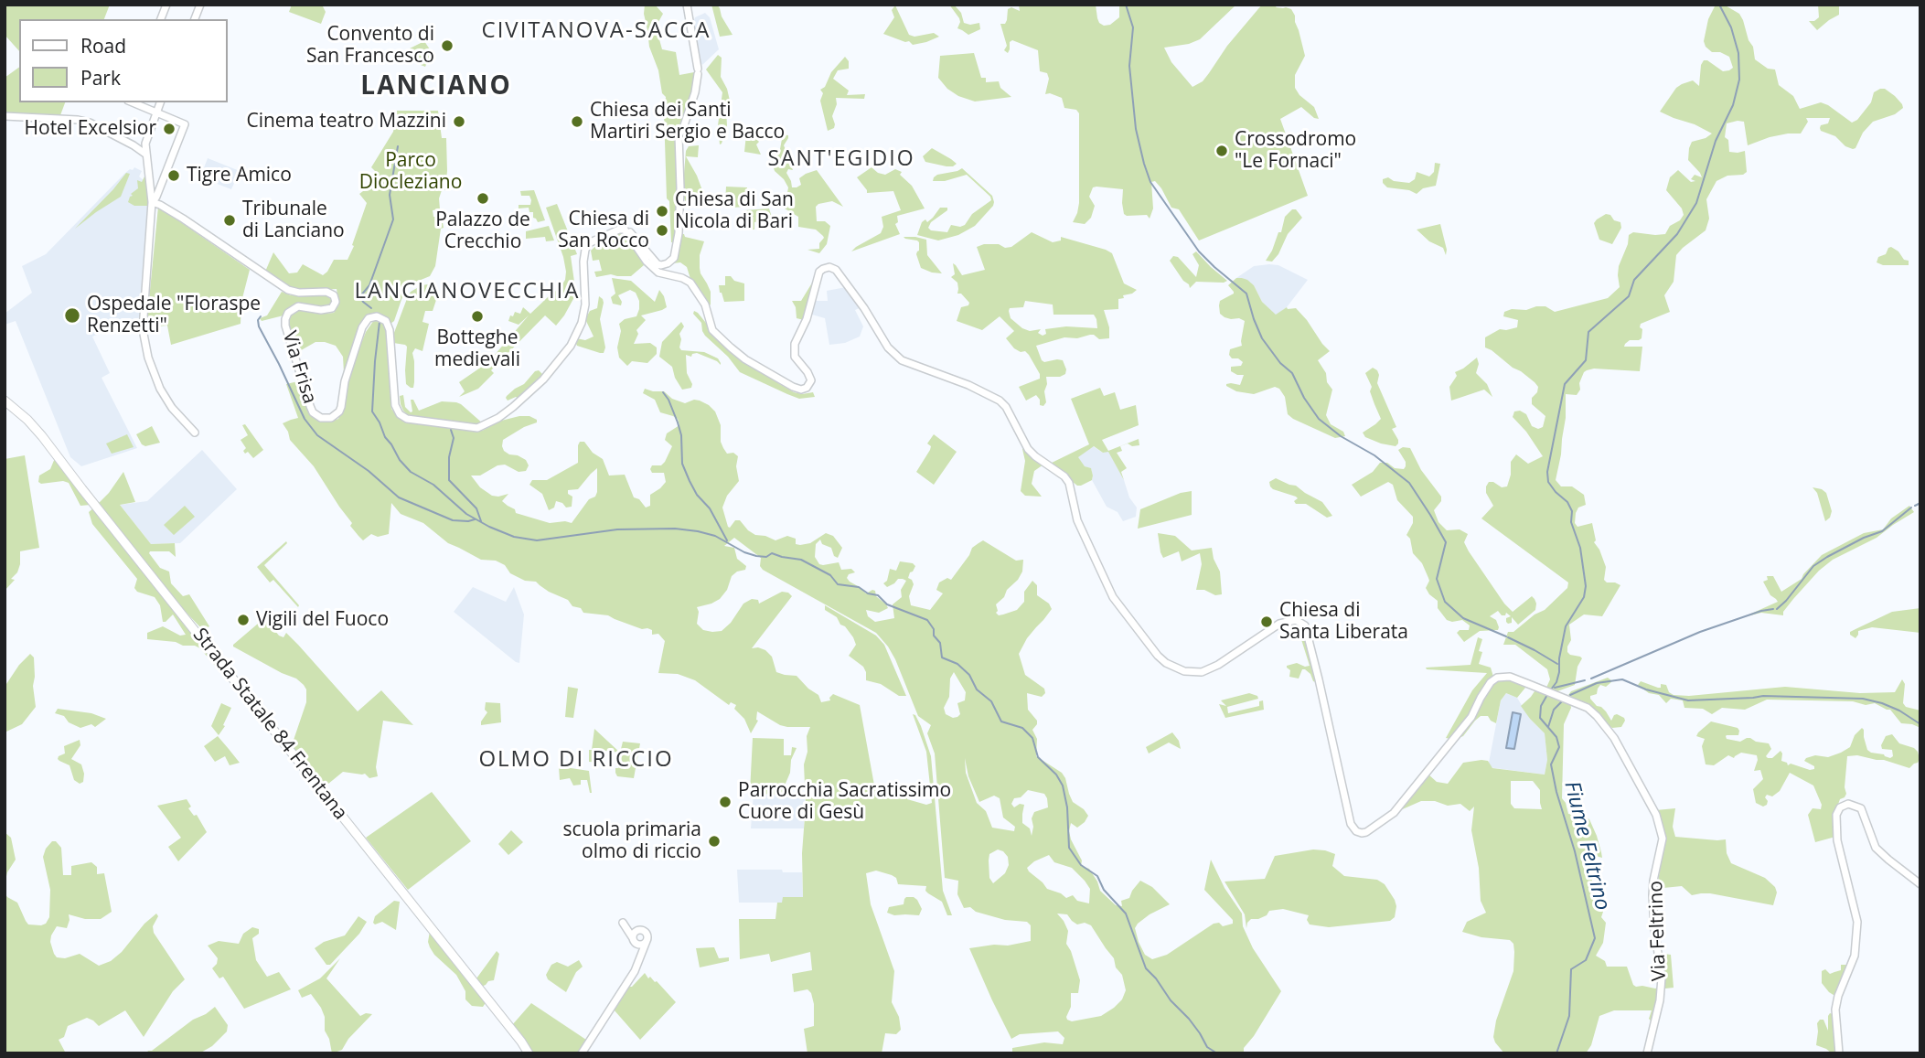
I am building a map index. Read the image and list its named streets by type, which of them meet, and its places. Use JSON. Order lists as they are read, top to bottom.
{
  "streets": {
    "main road": ["Strada Statale 84 Frentana"],
    "street": ["Via Frisa", "Via Feltrino"]
  },
  "crossings": [
    ["Via Frisa", "Via Feltrino"]
  ],
  "districts": [
    "CIVITANOVA-SACCA",
    "LANCIANO",
    "SANT'EGIDIO",
    "LANCIANOVECCHIA",
    "OLMO DI RICCIO"
  ],
  "water": ["Fiume Feltrino"],
  "parks": ["Parco Diocleziano"],
  "places": [
    "Convento di San Francesco",
    "Cinema teatro Mazzini",
    "Chiesa dei Santi Martiri Sergio e Bacco",
    "Hotel Excelsior",
    "Crossodromo \"Le Fornaci\"",
    "Tigre Amico",
    "Palazzo de Crecchio",
    "Chiesa di San Nicola di Bari",
    "Tribunale di Lanciano",
    "Chiesa di San Rocco",
    "Ospedale \"Floraspe Renzetti\"",
    "Botteghe medievali",
    "Vigili del Fuoco",
    "Chiesa di Santa Liberata",
    "Parrocchia Sacratissimo Cuore di Gesù",
    "scuola primaria olmo di riccio"
  ],
  "legend": ["Road", "Park"]
}
